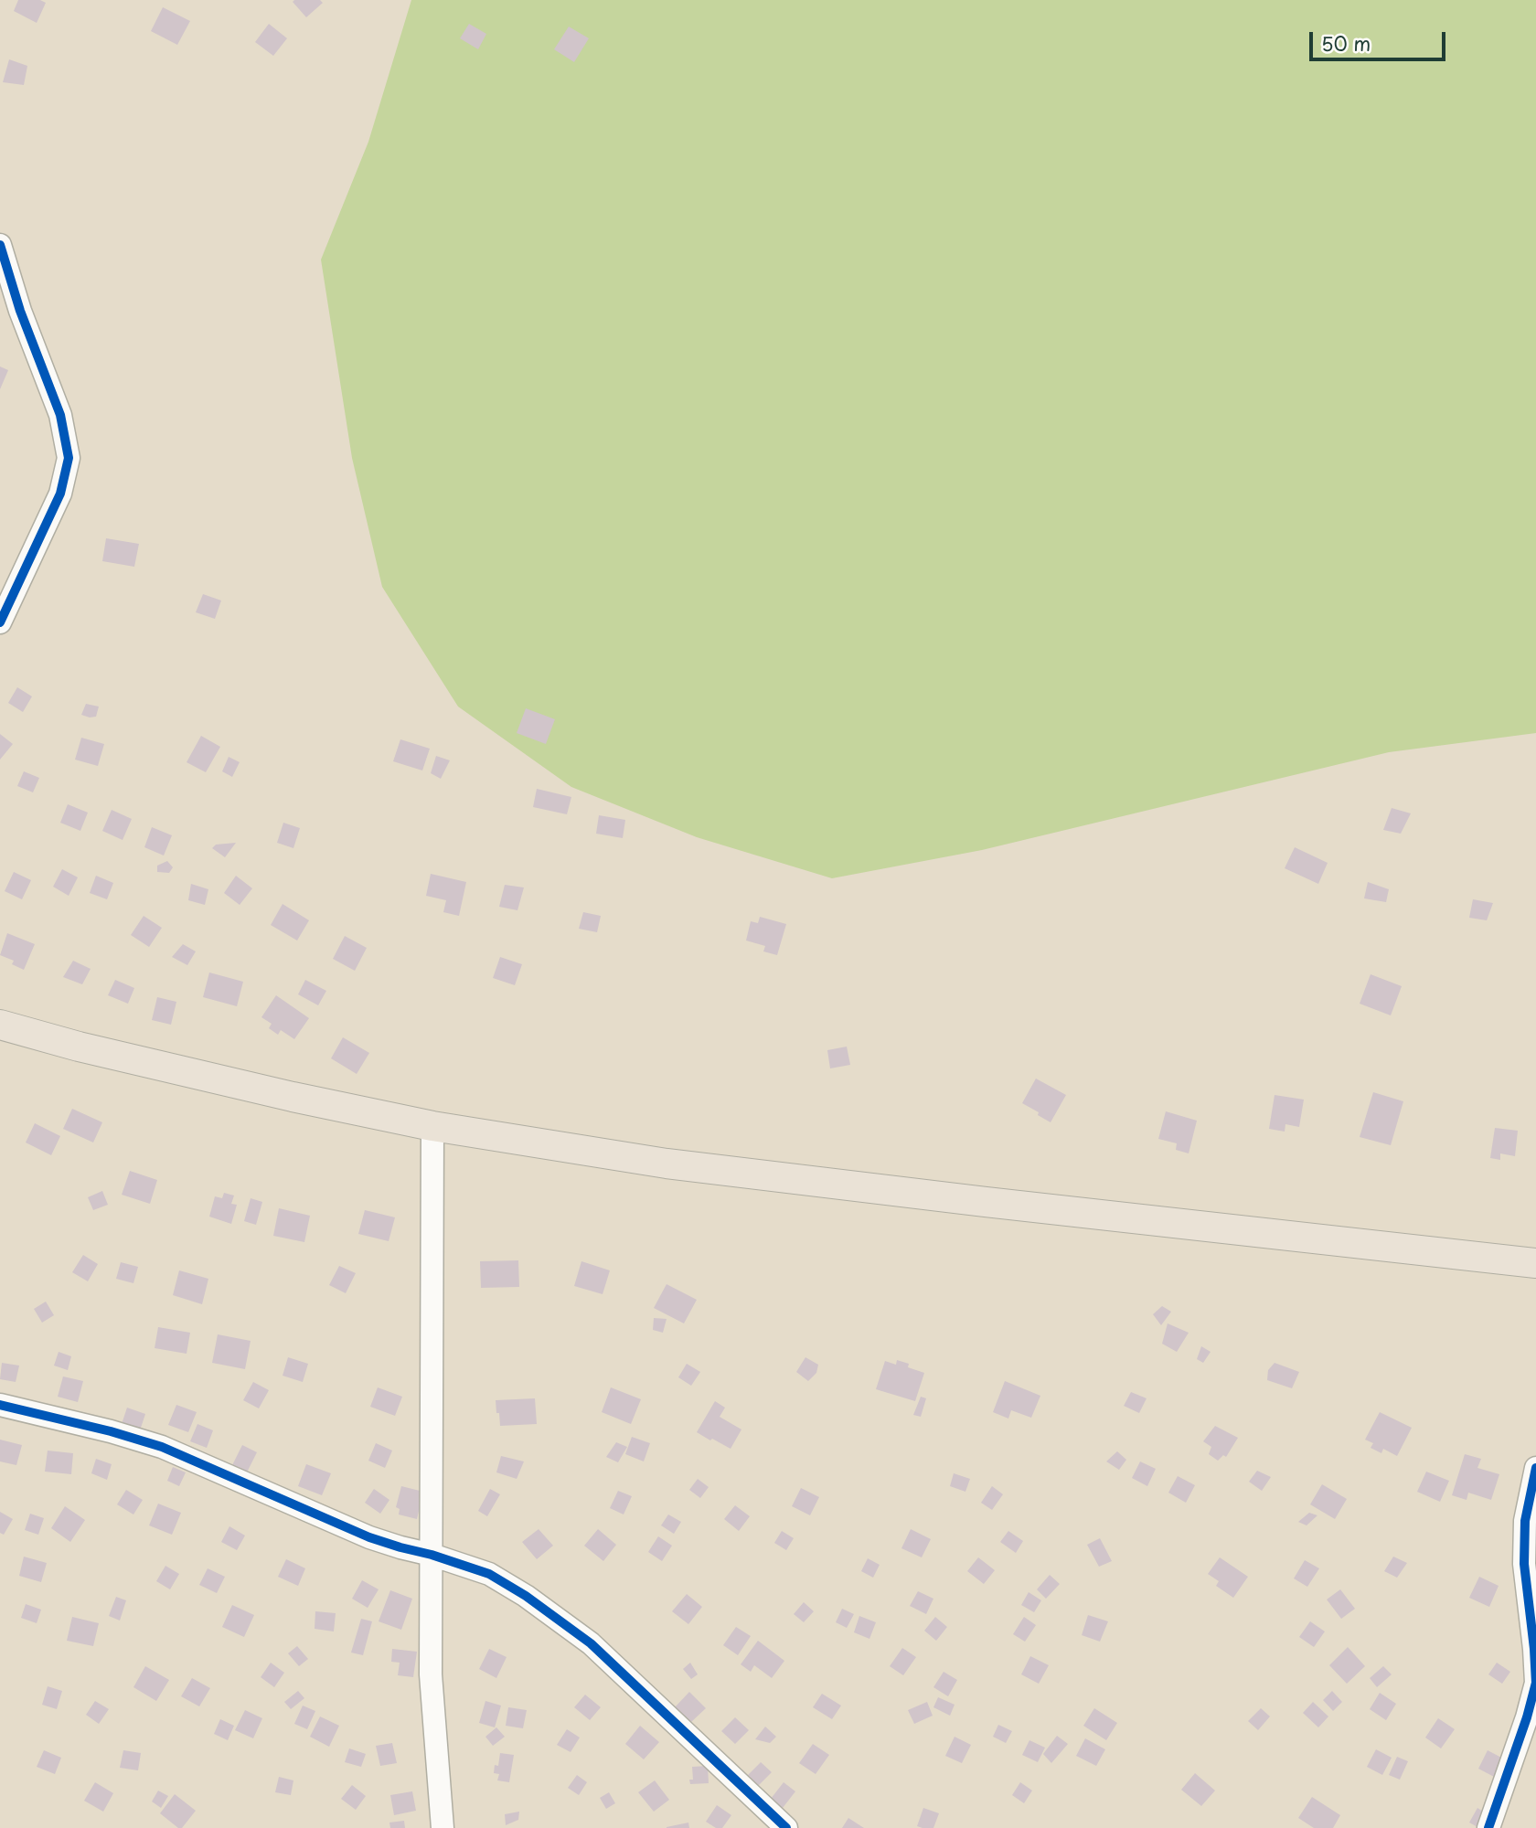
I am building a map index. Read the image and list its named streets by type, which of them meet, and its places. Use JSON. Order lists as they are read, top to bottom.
{
  "scale_bar": "50 m"
}
